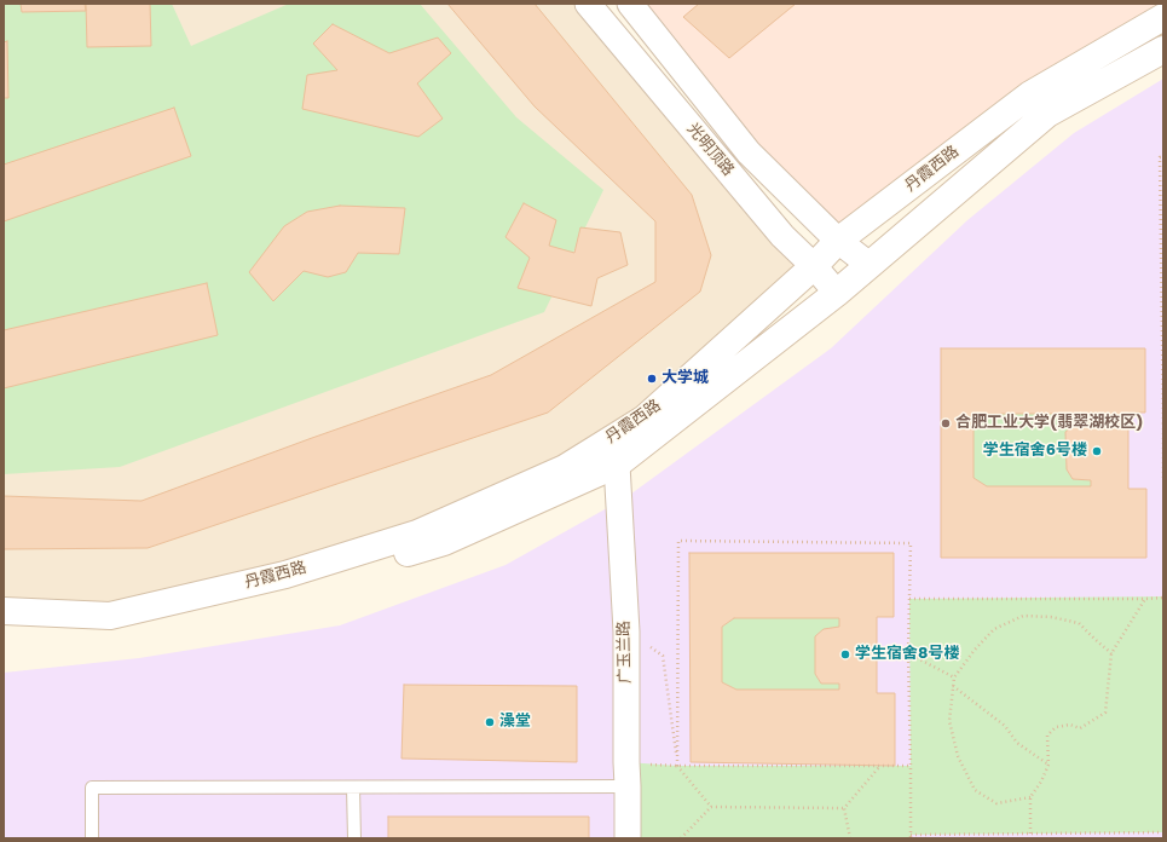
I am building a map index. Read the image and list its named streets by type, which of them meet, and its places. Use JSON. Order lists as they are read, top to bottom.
{
  "streets": {
    "main road": ["丹霞西路"],
    "street": ["光明顶路", "广玉兰路"]
  },
  "crossings": [
    ["光明顶路", "丹霞西路"],
    ["丹霞西路", "广玉兰路"]
  ],
  "places": [
    "大学城",
    "合肥工业大学(翡翠湖校区)",
    "学生宿舍6号楼",
    "学生宿舍8号楼",
    "澡堂"
  ]
}
